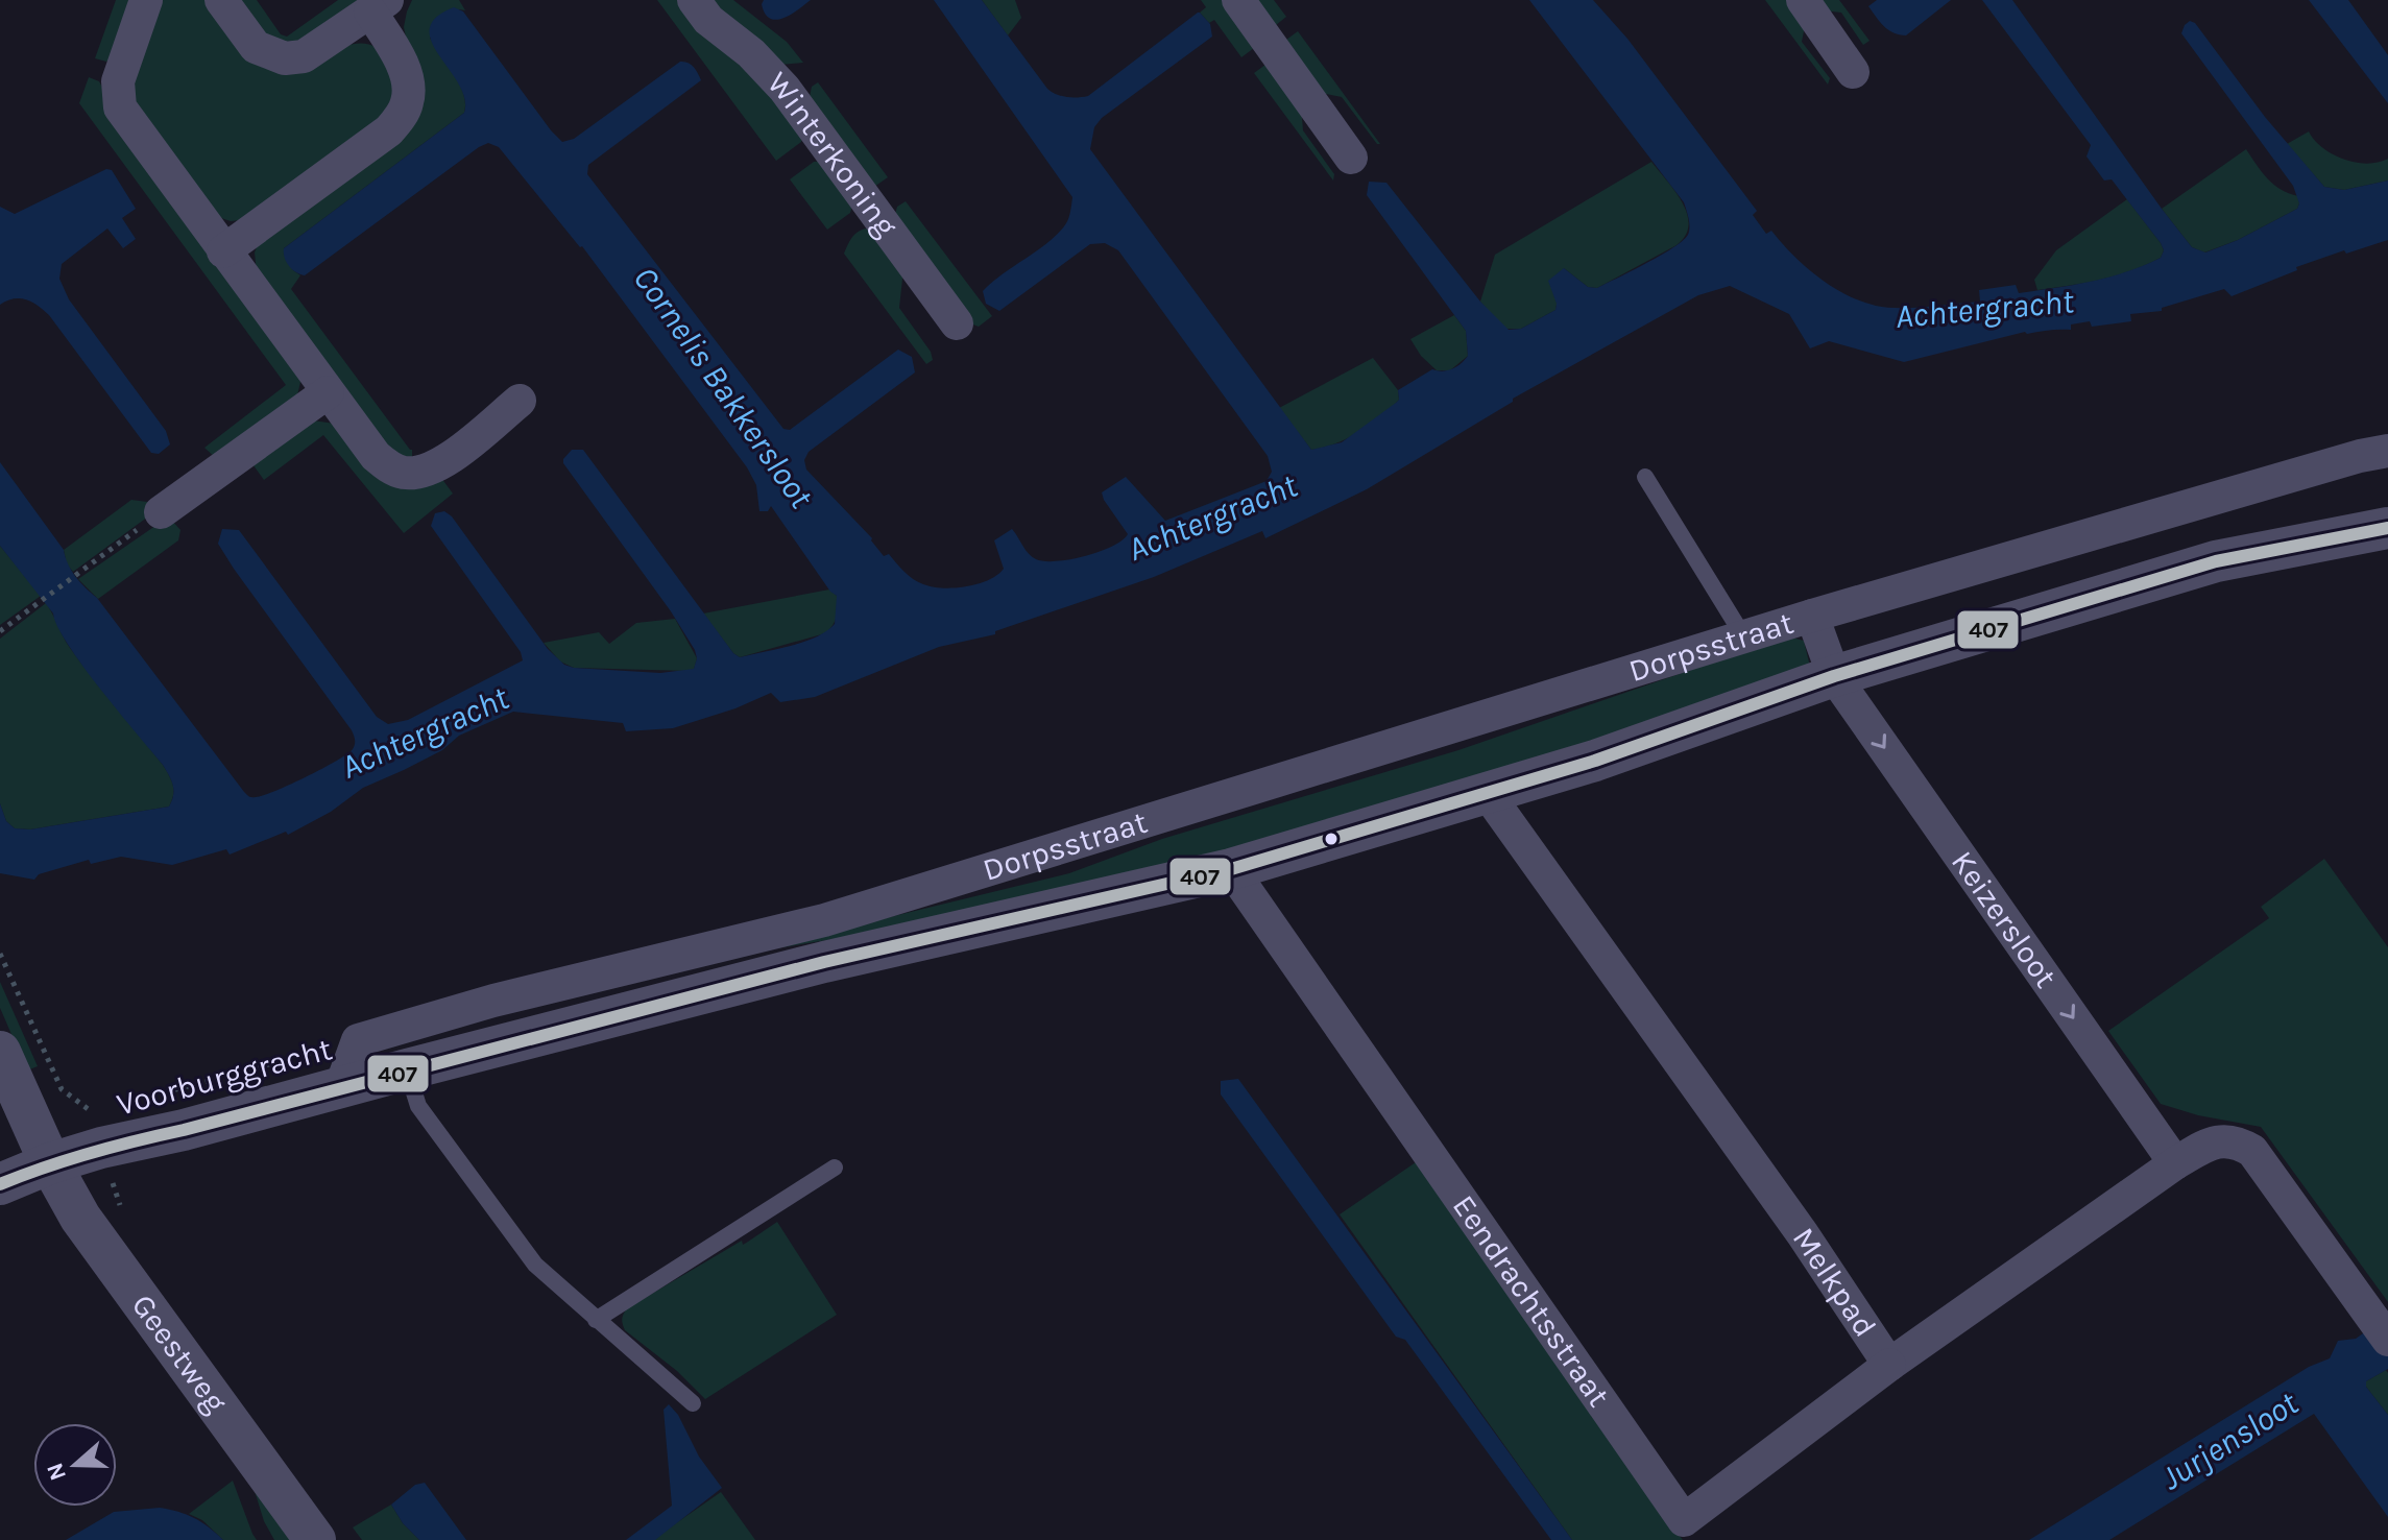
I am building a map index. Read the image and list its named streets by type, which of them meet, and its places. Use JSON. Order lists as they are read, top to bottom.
{
  "streets": {
    "street": [
      "Winterkoning",
      "Dorpsstraat",
      "Keizersloot",
      "Voorburggracht",
      "Melkpad",
      "Eendrachtsstraat",
      "Geestweg"
    ]
  },
  "crossings": [
    ["Dorpsstraat", "Keizersloot"],
    ["Dorpsstraat", "Voorburggracht"],
    ["Keizersloot", "Voorburggracht"],
    ["Keizersloot", "Melkpad"],
    ["Voorburggracht", "Melkpad"],
    ["Voorburggracht", "Eendrachtsstraat"],
    ["Voorburggracht", "Geestweg"],
    ["Melkpad", "Eendrachtsstraat"]
  ],
  "one_way": ["Keizersloot"],
  "water": ["Achtergracht", "Cornelis Bakkersloot", "Jurjensloot"],
  "lines": ["transit line 407"],
  "north": "left"
}
